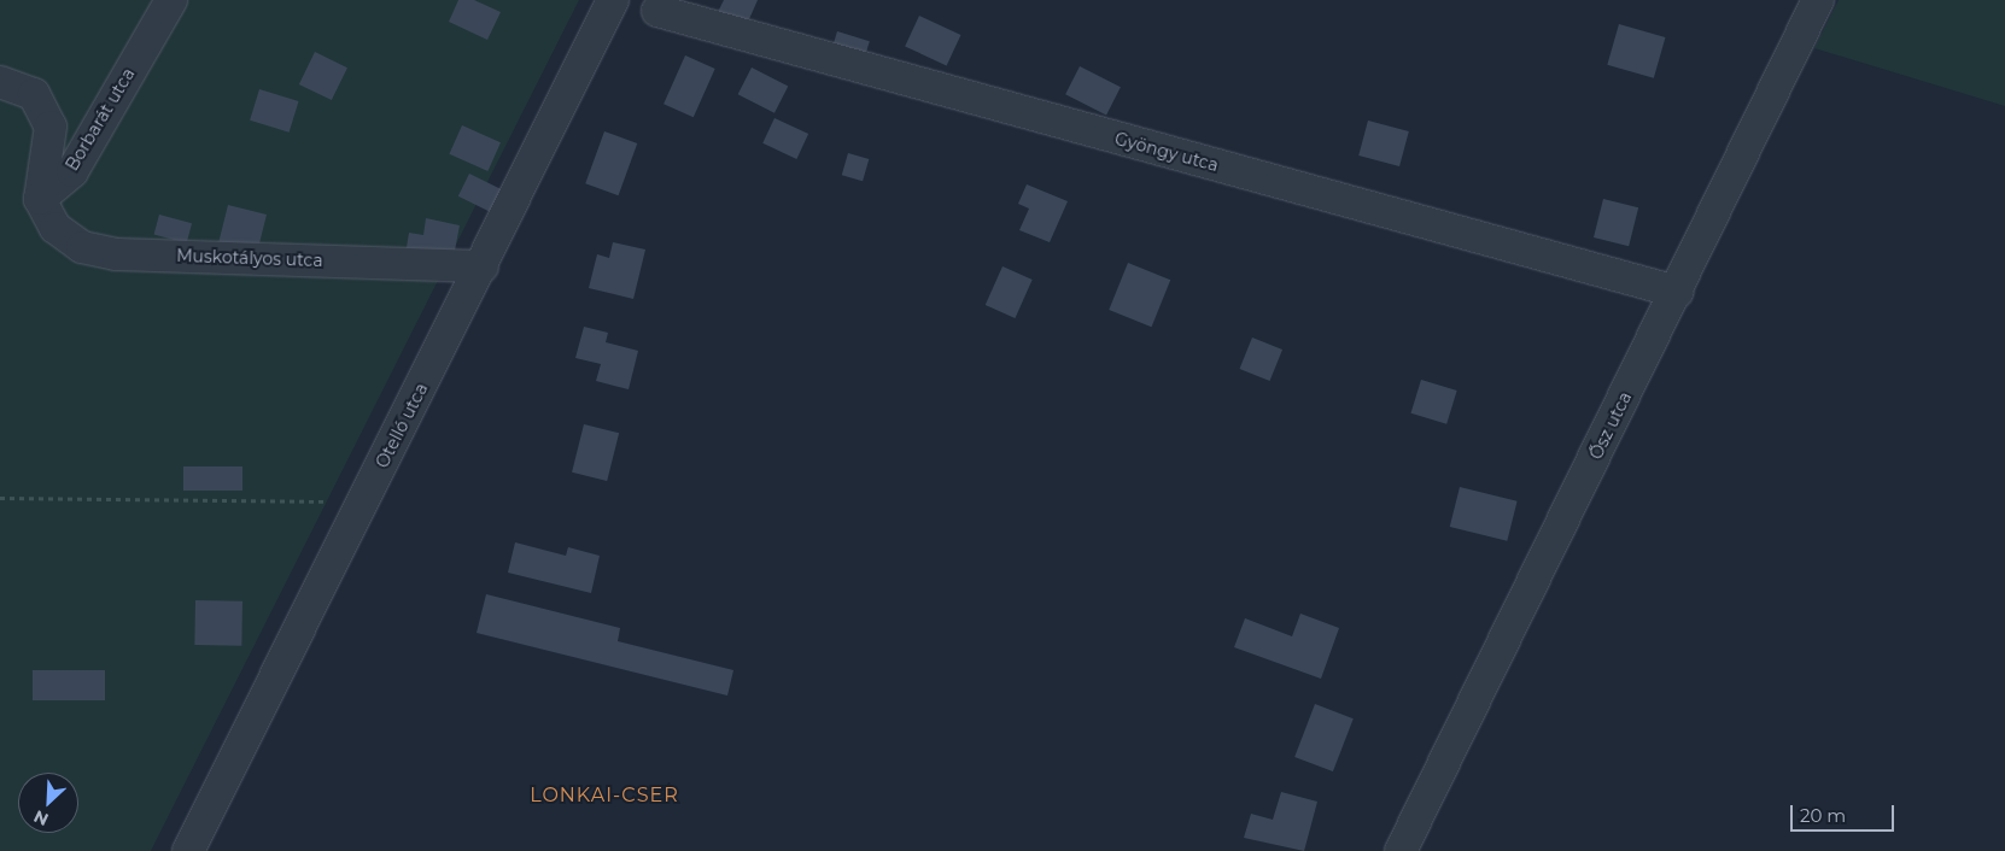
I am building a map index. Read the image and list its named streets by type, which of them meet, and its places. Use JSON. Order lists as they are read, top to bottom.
{
  "streets": {
    "street": [
      "Borbarát utca",
      "Gyöngy utca",
      "Muskotályos utca",
      "Otelló utca",
      "Ősz utca"
    ]
  },
  "crossings": [
    ["Borbarát utca", "Muskotályos utca"],
    ["Gyöngy utca", "Ősz utca"],
    ["Muskotályos utca", "Otelló utca"]
  ],
  "districts": ["LONKAI-CSER"],
  "scale_bar": "20 m",
  "north": "bottom left"
}
